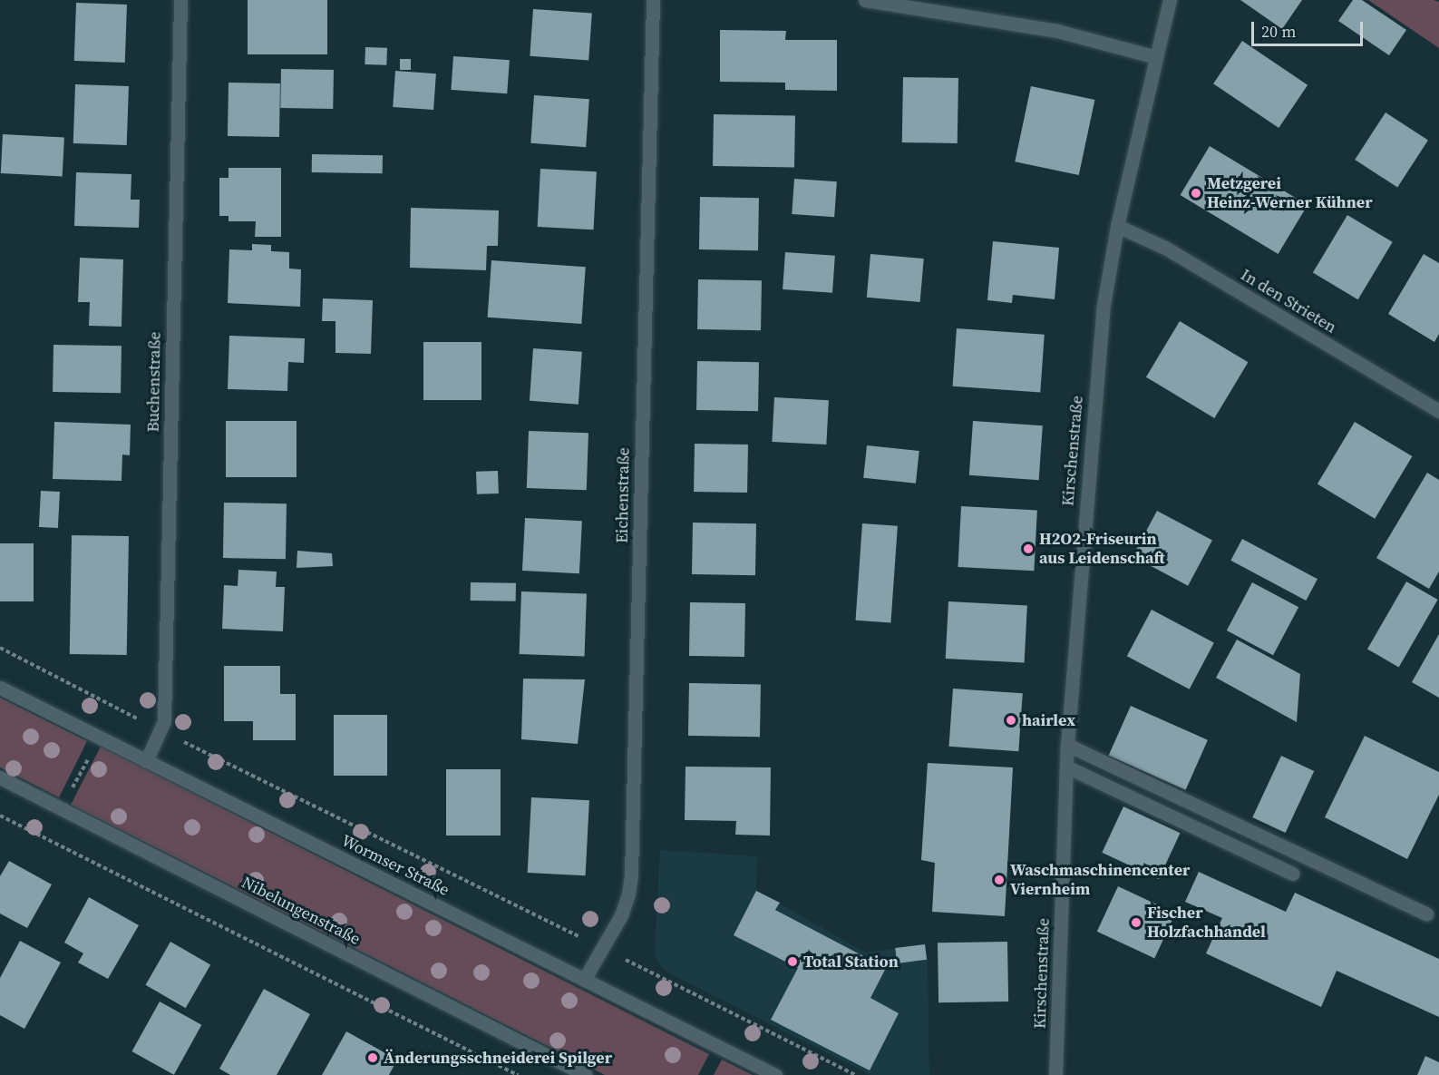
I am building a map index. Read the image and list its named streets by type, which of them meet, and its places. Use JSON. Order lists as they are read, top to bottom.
{
  "streets": {
    "street": [
      "In den Strieten",
      "Buchenstraße",
      "Kirschenstraße",
      "Eichenstraße",
      "Wormser Straße",
      "Nibelungenstraße"
    ]
  },
  "crossings": [
    ["In den Strieten", "Kirschenstraße"],
    ["Buchenstraße", "Wormser Straße"],
    ["Eichenstraße", "Wormser Straße"]
  ],
  "places": [
    "Metzgerei Heinz-Werner Kühner",
    "H2O2-Friseurin aus Leidenschaft",
    "hairlex",
    "Waschmaschinencenter Viernheim",
    "Fischer Holzfachhandel",
    "Total Station",
    "Änderungsschneiderei Spilger"
  ],
  "scale_bar": "20 m"
}
